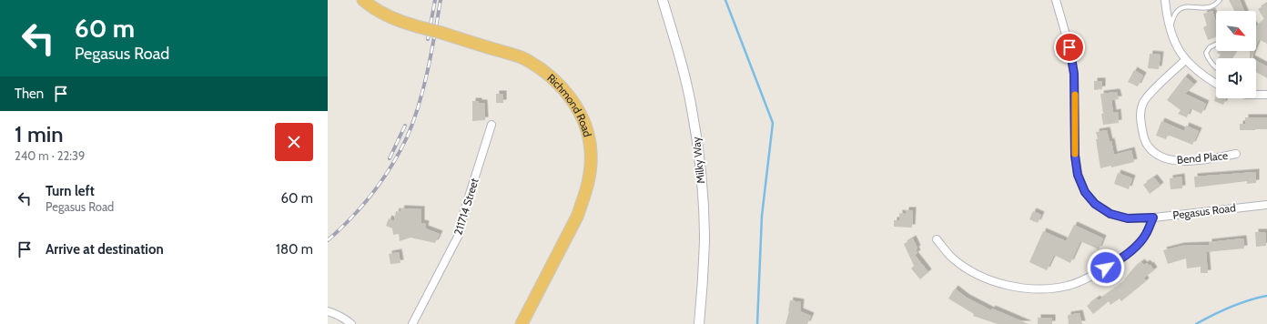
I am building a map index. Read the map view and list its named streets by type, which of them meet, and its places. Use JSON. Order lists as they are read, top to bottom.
{
  "streets": {
    "highway": ["Richmond Road"],
    "street": [
      "Bend Place",
      "Milky Way",
      "211714 Street",
      "Pegasus Road"
    ]
  },
  "north": "bottom right",
  "page": {
    "turn": ["60 m", "Pegasus Road"],
    "then": "Then",
    "heading": ["1 min", "240 m · 22:39"],
    "list": [
      {
        "name": "Turn left",
        "note": "Pegasus Road",
        "value": "60 m"
      },
      {
        "name": "Arrive at destination",
        "value": "180 m"
      }
    ]
  }
}
